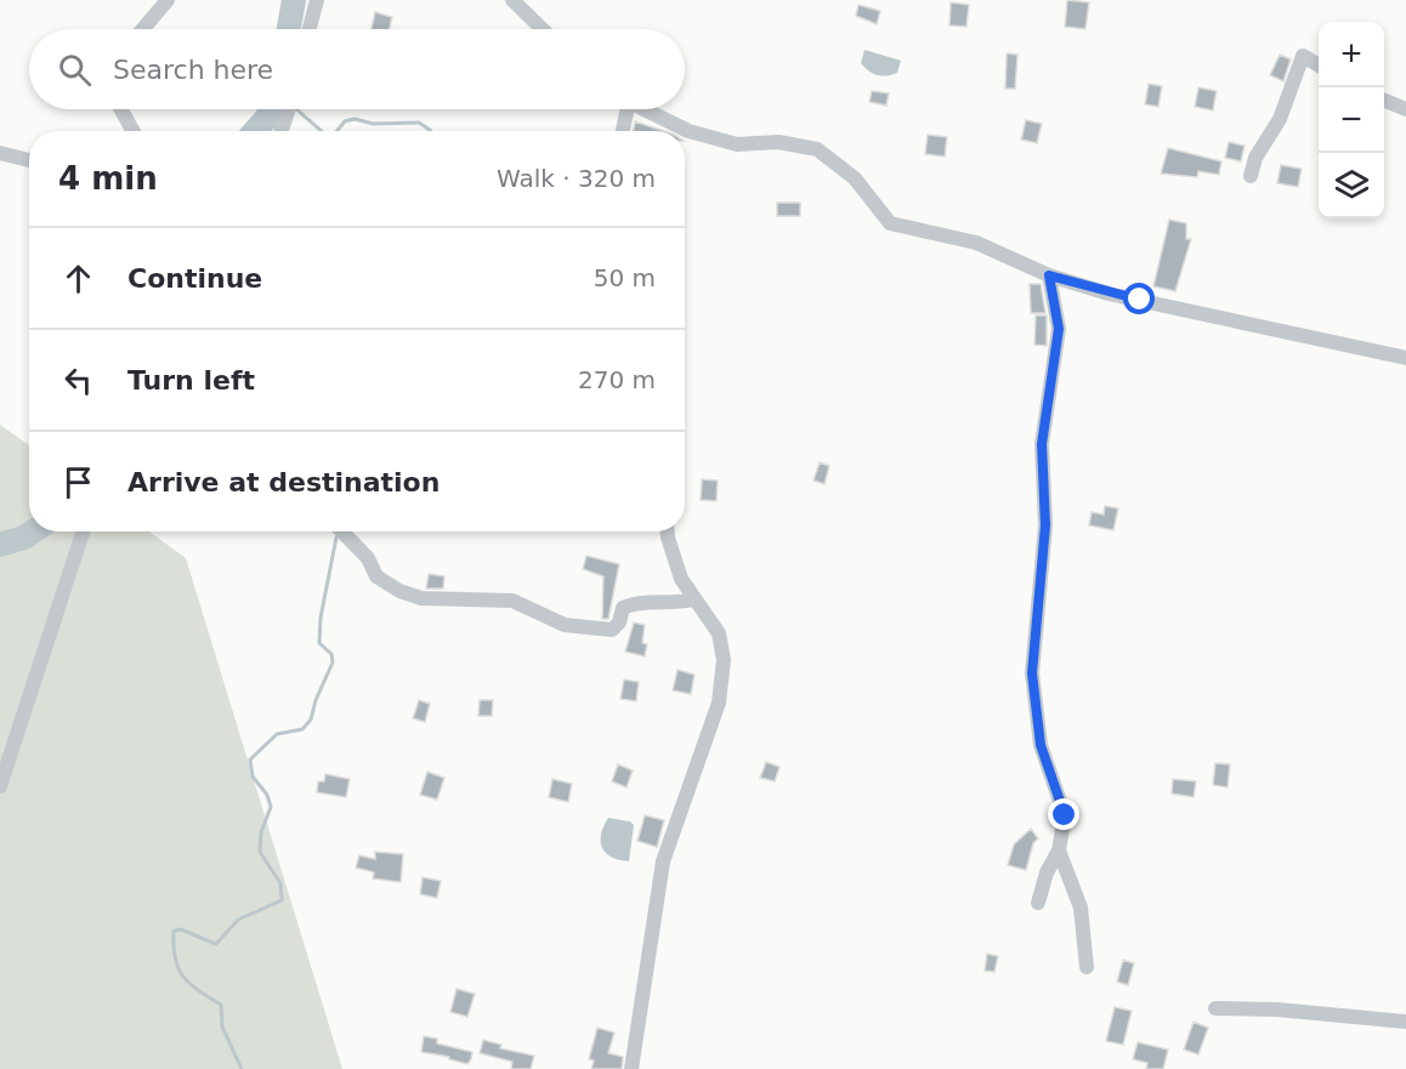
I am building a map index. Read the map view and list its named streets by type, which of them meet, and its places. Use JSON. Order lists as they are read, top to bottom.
{
  "page": {
    "map_buttons": ["+", "−"],
    "search": "Search here",
    "heading": ["4 min", "Walk · 320 m"],
    "list": [
      ["Continue", "50 m"],
      ["Turn left", "270 m"],
      "Arrive at destination"
    ]
  }
}
